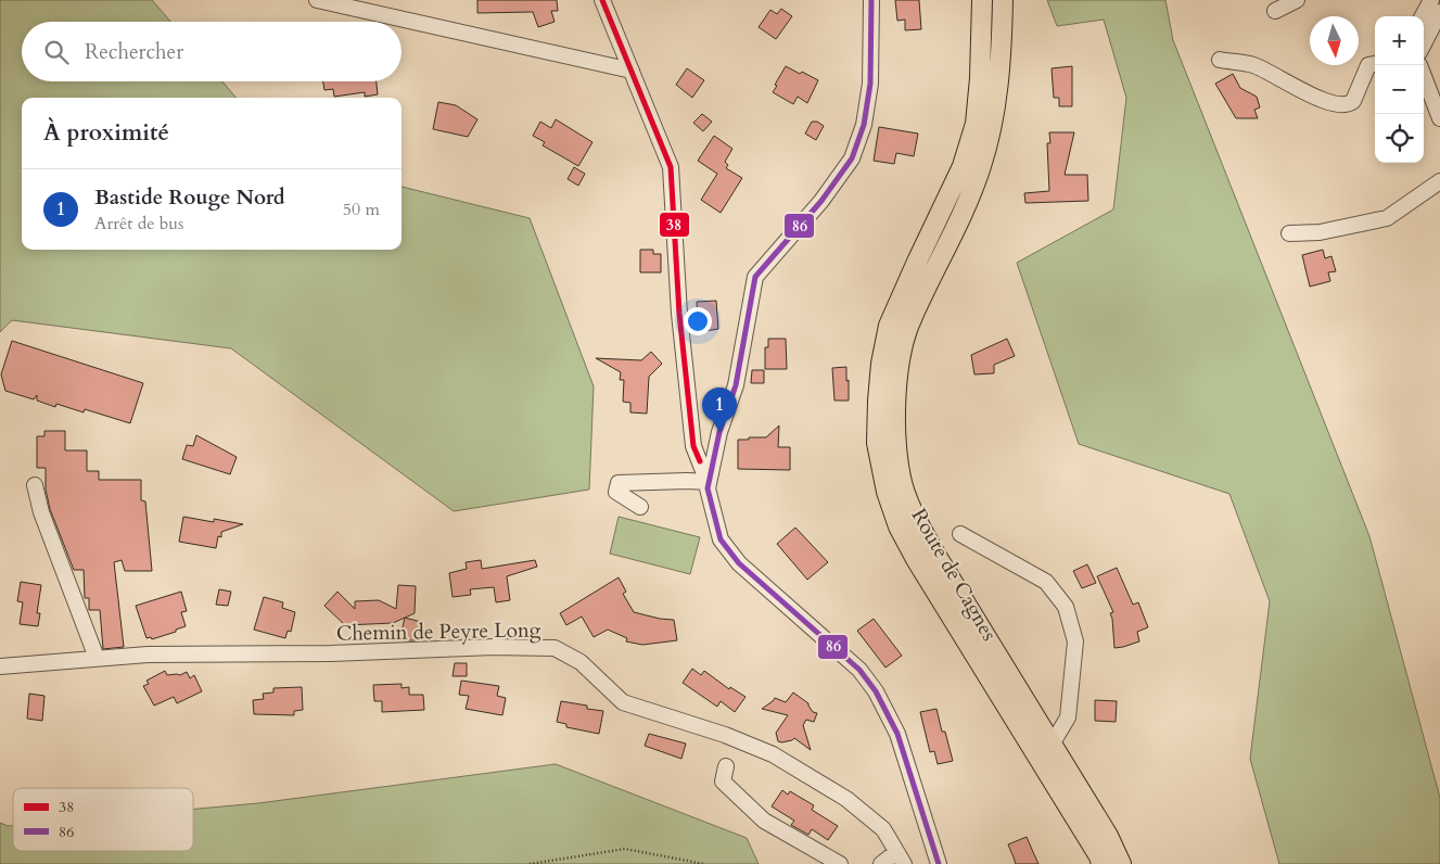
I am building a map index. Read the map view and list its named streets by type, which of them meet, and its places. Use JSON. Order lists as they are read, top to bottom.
{
  "streets": {
    "main road": ["Route de Cagnes"],
    "street": ["Chemin de Peyre Long"]
  },
  "lines": ["transit line 38", "transit line 86"],
  "legend": ["38", "86"],
  "north": "bottom",
  "page": {
    "map_buttons": ["+", "−"],
    "search": "Rechercher",
    "heading": "À proximité",
    "list": [
      {
        "mark": "1",
        "name": "Bastide Rouge Nord",
        "note": "Arrêt de bus",
        "value": "50 m"
      }
    ],
    "pins": "1"
  }
}
